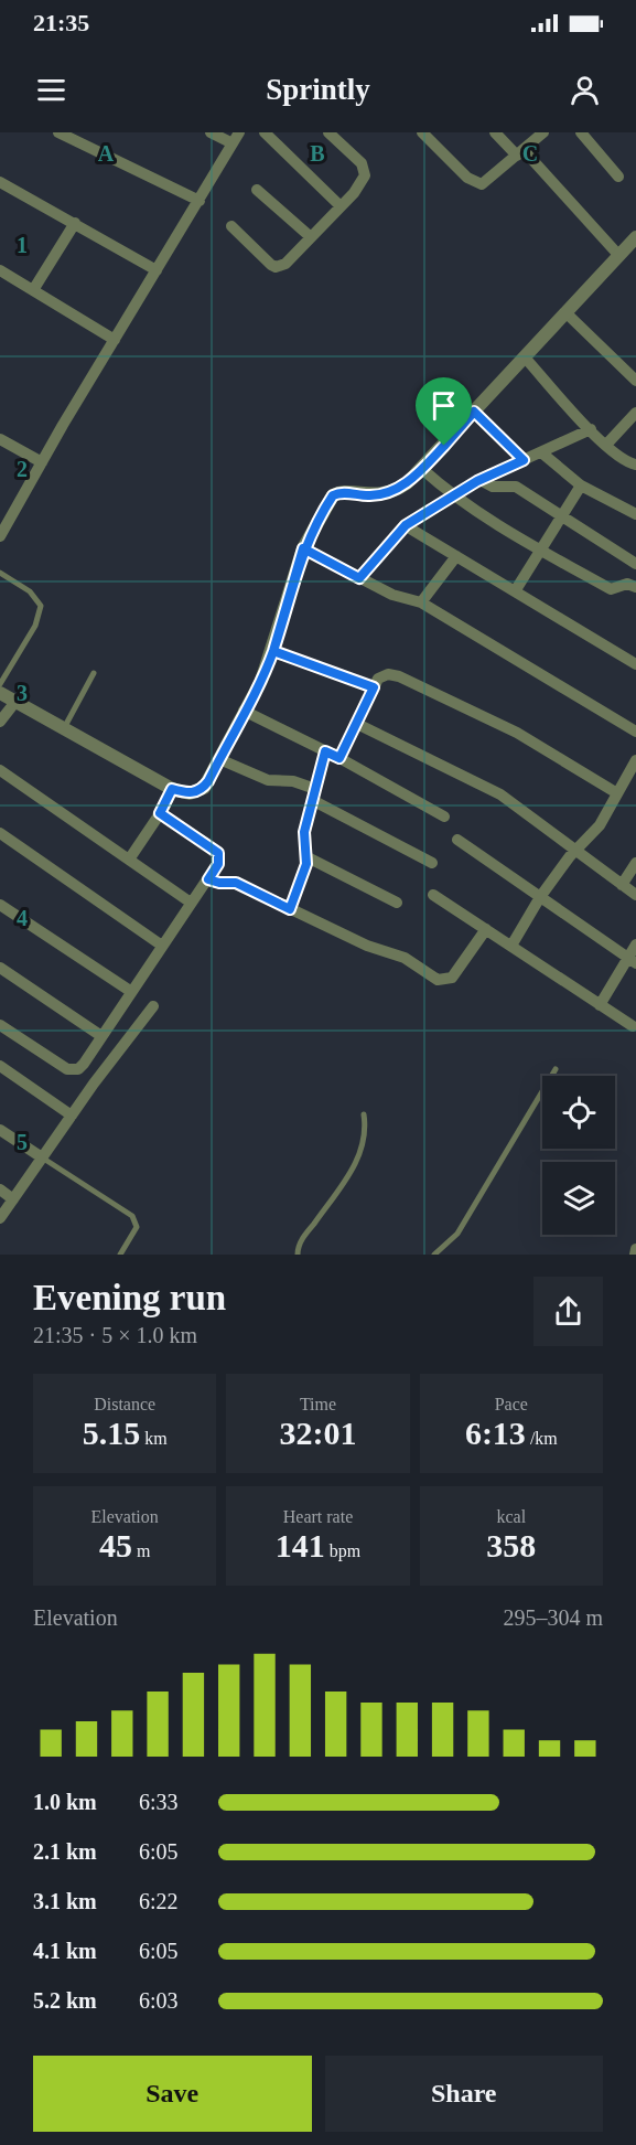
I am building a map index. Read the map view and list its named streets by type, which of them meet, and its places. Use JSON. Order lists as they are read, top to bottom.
{
  "page": {
    "status": "21:35",
    "header": "Sprintly",
    "heading": ["Evening run", "21:35 · 5 × 1.0 km"],
    "stats": [
      ["Distance", "5.15 km"],
      ["Time", "32:01"],
      ["Pace", "6:13 /km"],
      ["Elevation", "45 m"],
      ["Heart rate", "141 bpm"],
      ["kcal", "358"]
    ],
    "chart": ["Elevation", "295–304 m"],
    "list": [
      {
        "name": "1.0 km",
        "note": "6:33"
      },
      {
        "name": "2.1 km",
        "note": "6:05"
      },
      {
        "name": "3.1 km",
        "note": "6:22"
      },
      {
        "name": "4.1 km",
        "note": "6:05"
      },
      {
        "name": "5.2 km",
        "note": "6:03"
      }
    ],
    "buttons": ["Save", "Share"]
  },
  "grid": {
    "columns": ["A", "B", "C"],
    "rows": [
      "1",
      "2",
      "3",
      "4",
      "5"
    ]
  }
}
